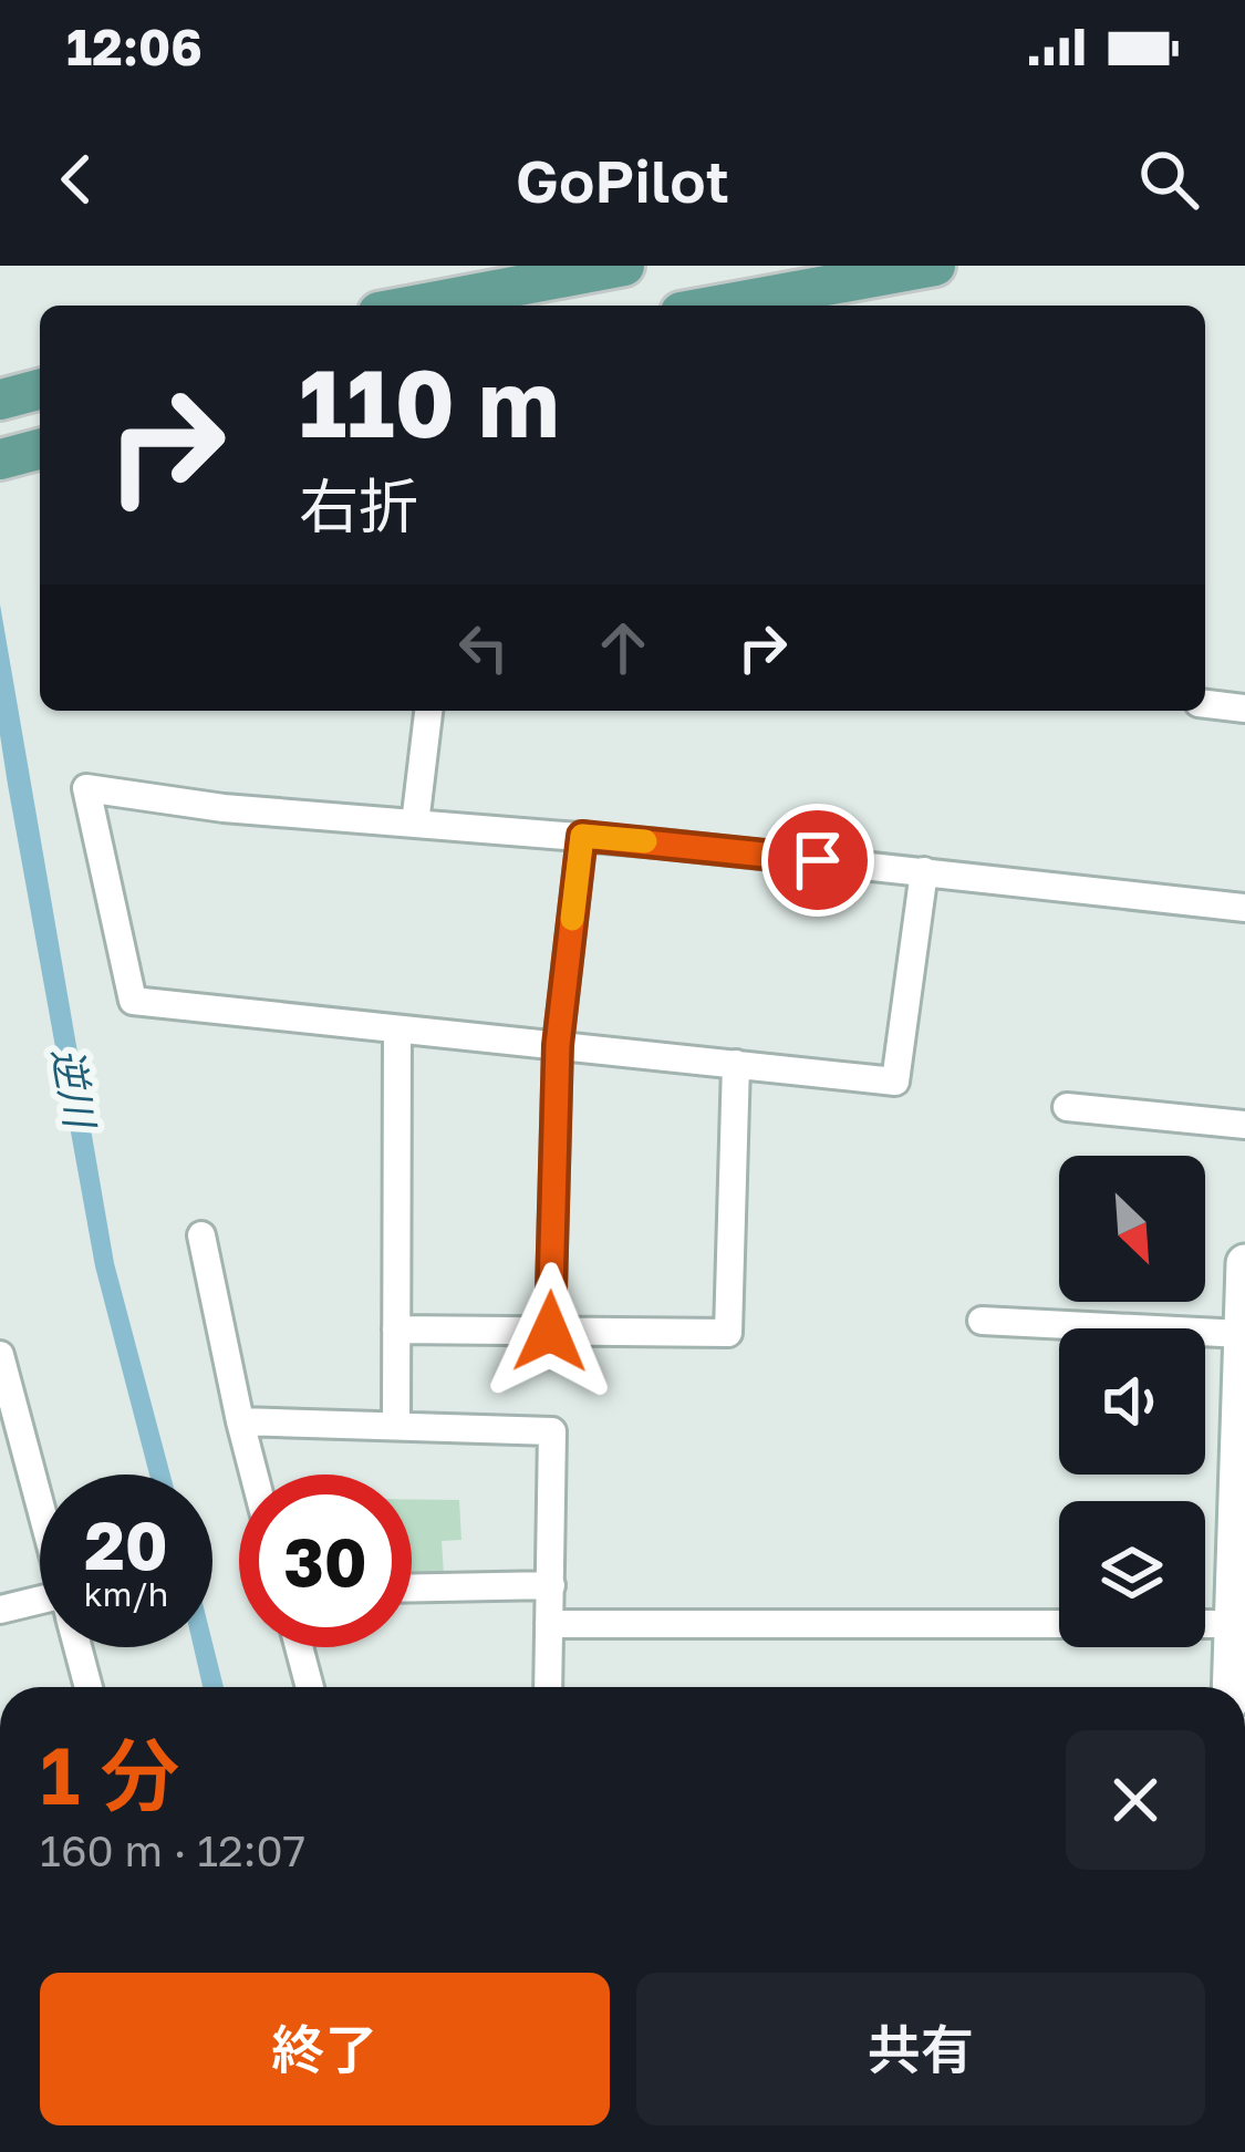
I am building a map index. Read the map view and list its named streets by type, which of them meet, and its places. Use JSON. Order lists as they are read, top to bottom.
{
  "water": ["逆川"],
  "north": "bottom right",
  "page": {
    "status": "12:06",
    "header": "GoPilot",
    "turn": ["110 m", "右折"],
    "speed": "20 km/h",
    "limit": "30",
    "heading": ["1 分", "160 m · 12:07"],
    "buttons": ["終了", "共有"]
  }
}
